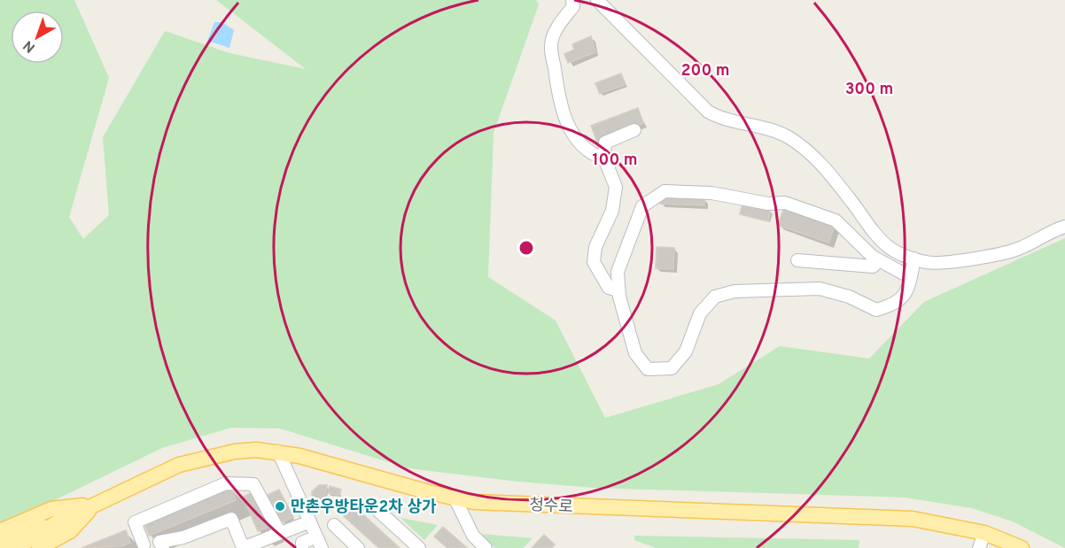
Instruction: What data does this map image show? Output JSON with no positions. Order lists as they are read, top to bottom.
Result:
{
  "streets": {
    "main road": ["청수로"]
  },
  "places": ["만촌우방타운2차 상가"],
  "north": "bottom left",
  "rings": ["200 m", "300 m", "100 m"]
}
